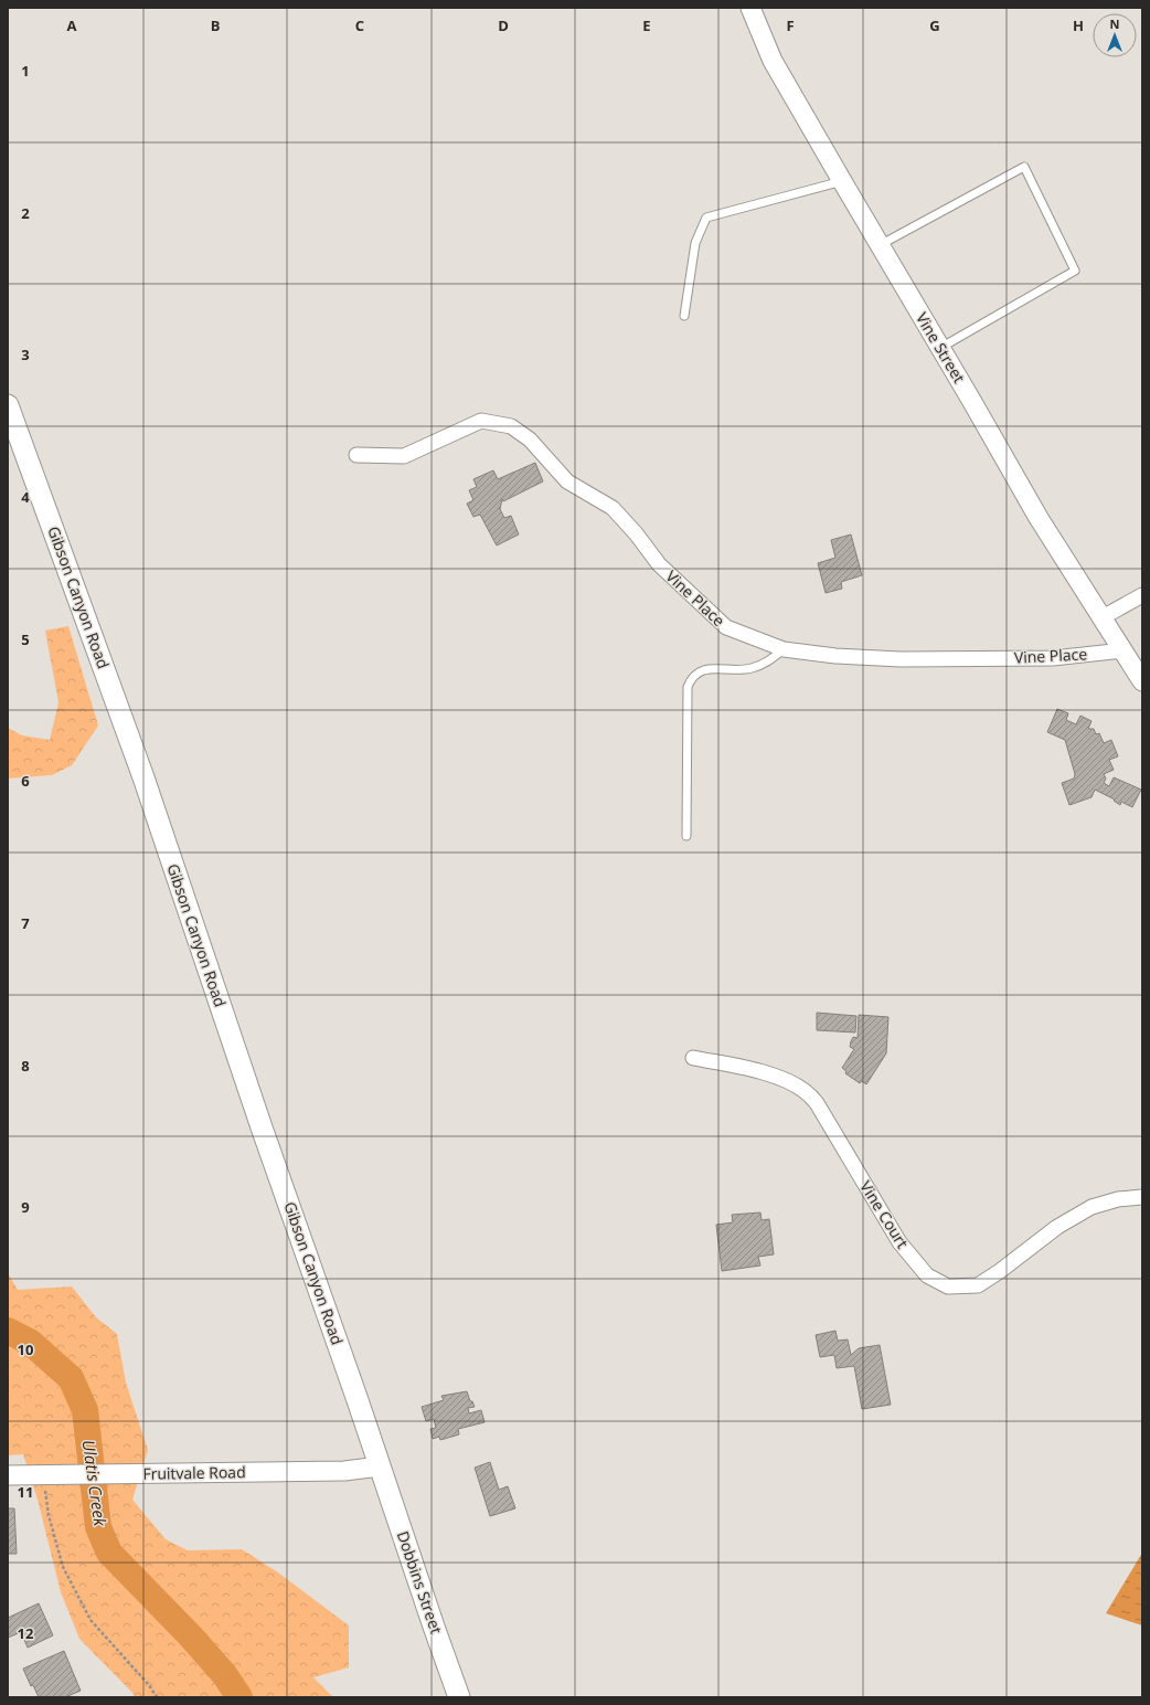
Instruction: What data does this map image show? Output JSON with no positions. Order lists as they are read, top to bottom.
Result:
{
  "streets": {
    "main road": ["Gibson Canyon Road", "Dobbins Street"],
    "street": [
      "Vine Street",
      "Vine Place",
      "Vine Court",
      "Fruitvale Road"
    ]
  },
  "crossings": [
    ["Vine Street", "Vine Place"],
    ["Gibson Canyon Road", "Fruitvale Road"],
    ["Gibson Canyon Road", "Dobbins Street"],
    ["Fruitvale Road", "Dobbins Street"]
  ],
  "water": ["Ulatis Creek"],
  "north": "top",
  "grid": {
    "columns": [
      "A",
      "B",
      "C",
      "D",
      "E",
      "F",
      "G",
      "H"
    ],
    "rows": [
      "1",
      "2",
      "3",
      "4",
      "5",
      "6",
      "7",
      "8",
      "9",
      "10",
      "11",
      "12"
    ]
  }
}
